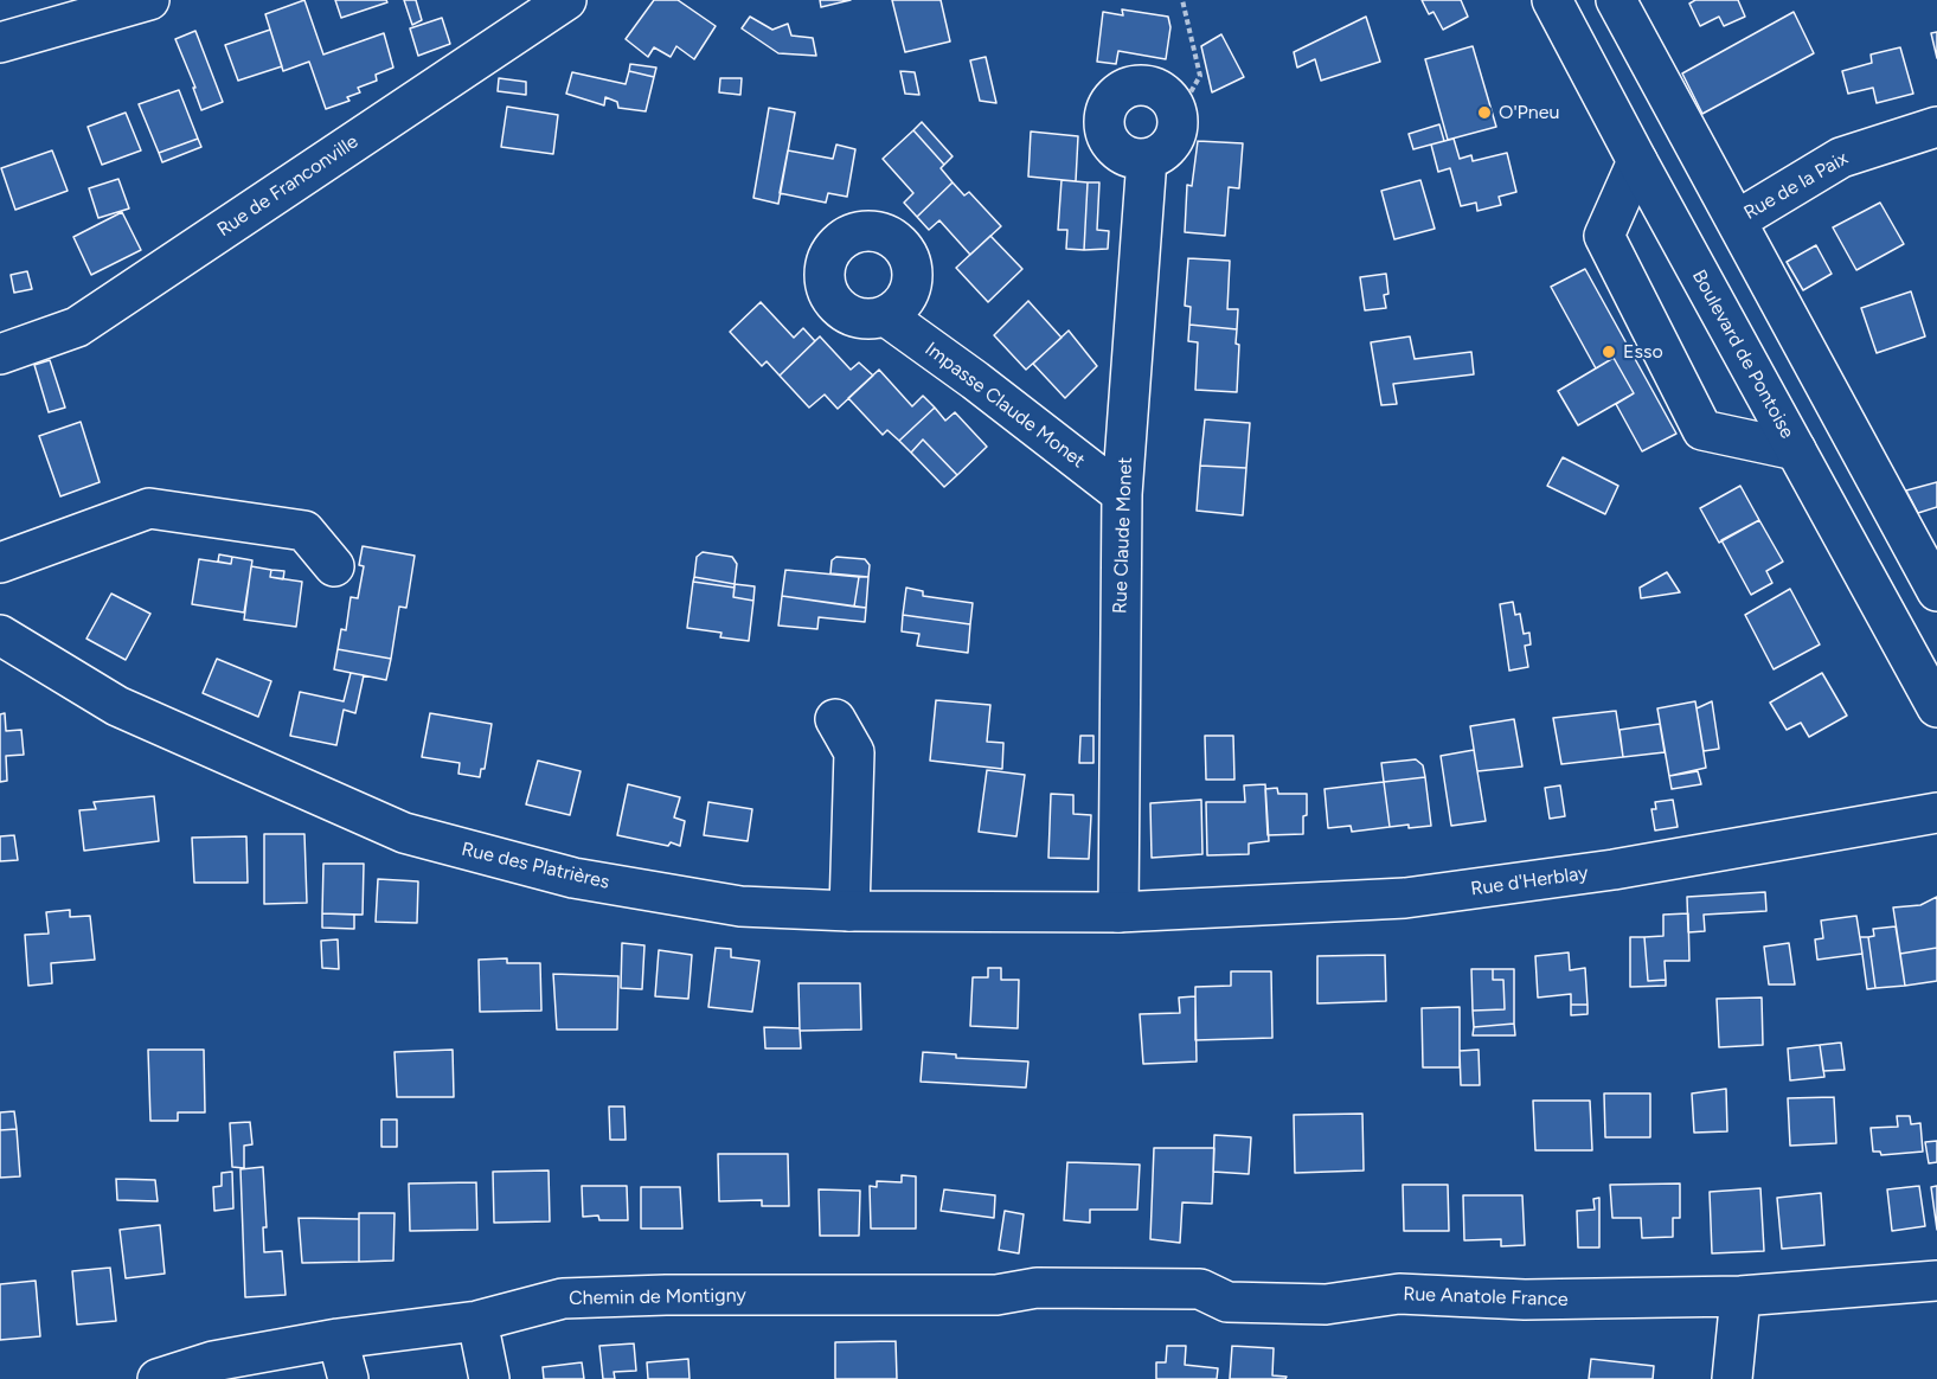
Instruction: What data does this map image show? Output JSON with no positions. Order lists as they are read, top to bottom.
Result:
{
  "streets": {
    "street": [
      "Rue de Franconville",
      "Rue de la Paix",
      "Boulevard de Pontoise",
      "Impasse Claude Monet",
      "Rue Claude Monet",
      "Rue des Platrières",
      "Rue d'Herblay",
      "Chemin de Montigny",
      "Rue Anatole France"
    ]
  },
  "crossings": [
    ["Impasse Claude Monet", "Rue Claude Monet"],
    ["Rue Claude Monet", "Rue des Platrières"],
    ["Rue Claude Monet", "Rue d'Herblay"],
    ["Rue des Platrières", "Rue d'Herblay"],
    ["Chemin de Montigny", "Rue Anatole France"]
  ],
  "places": ["O'Pneu", "Esso"]
}
